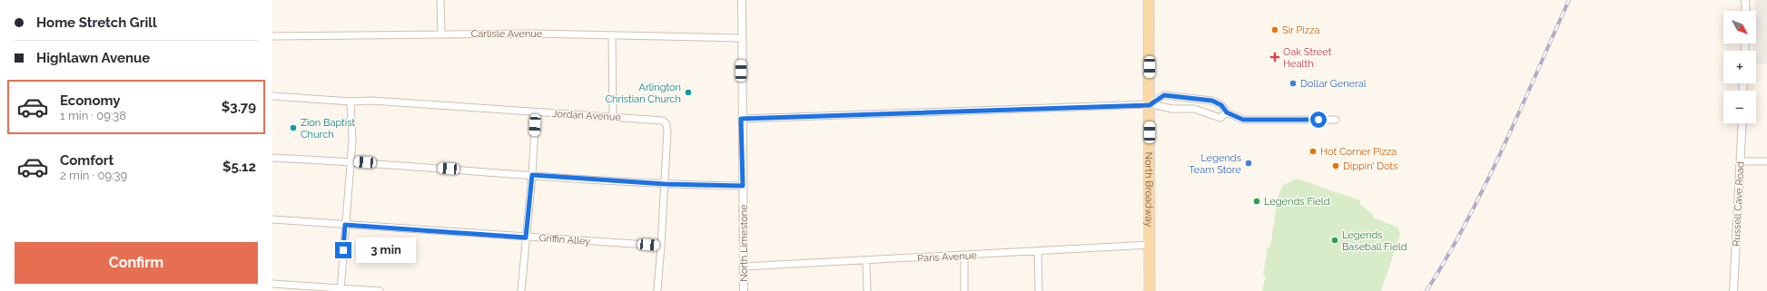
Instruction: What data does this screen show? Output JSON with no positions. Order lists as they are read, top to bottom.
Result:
{
  "streets": {
    "main road": ["North Broadway"],
    "street": [
      "Carlisle Avenue",
      "Jordan Avenue",
      "Russell Cave Road",
      "Griffin Alley",
      "North Limestone",
      "Paris Avenue"
    ]
  },
  "crossings": [
    ["Carlisle Avenue", "North Limestone"],
    ["Jordan Avenue", "Griffin Alley"],
    ["North Broadway", "Paris Avenue"],
    ["North Limestone", "Paris Avenue"]
  ],
  "places": {
    "other": [
      "Sir Pizza",
      "Dollar General",
      "Arlington Christian Church",
      "Zion Baptist Church",
      "Hot Corner Pizza",
      "Legends Team Store",
      "Dippin' Dots",
      "Legends Field",
      "Legends Baseball Field"
    ],
    "health": ["Oak Street Health"]
  },
  "north": "bottom right",
  "page": {
    "banner": ["Home Stretch Grill", "Highlawn Avenue"],
    "map_buttons": ["+", "−"],
    "list": [
      {
        "name": "Economy",
        "note": "1 min · 09:38",
        "value": "$3.79"
      },
      {
        "name": "Comfort",
        "note": "2 min · 09:39",
        "value": "$5.12"
      }
    ],
    "buttons": "Confirm",
    "bubble": "3 min"
  }
}
